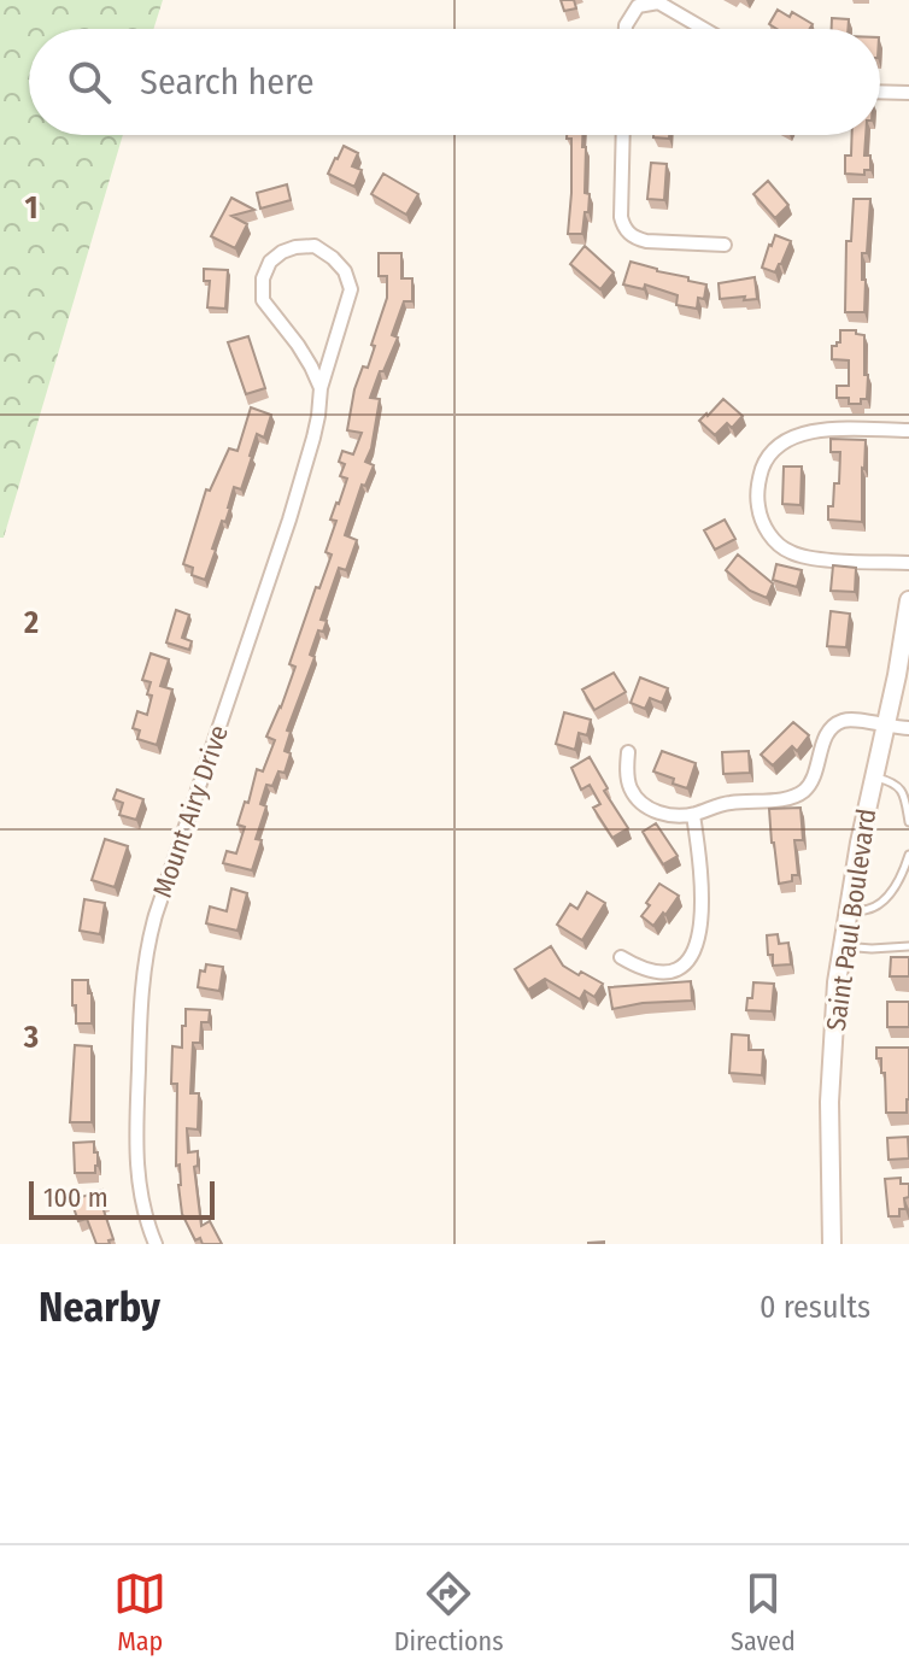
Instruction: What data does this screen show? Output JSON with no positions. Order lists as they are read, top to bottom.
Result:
{
  "streets": {
    "street": ["Mount Airy Drive", "Saint Paul Boulevard"]
  },
  "scale_bar": "100 m",
  "page": {
    "search": "Search here",
    "scale": "100 m",
    "heading": ["Nearby", "0 results"],
    "nav": ["Map", "Directions", "Saved"]
  },
  "grid": {
    "rows": ["1", "2", "3"]
  }
}
